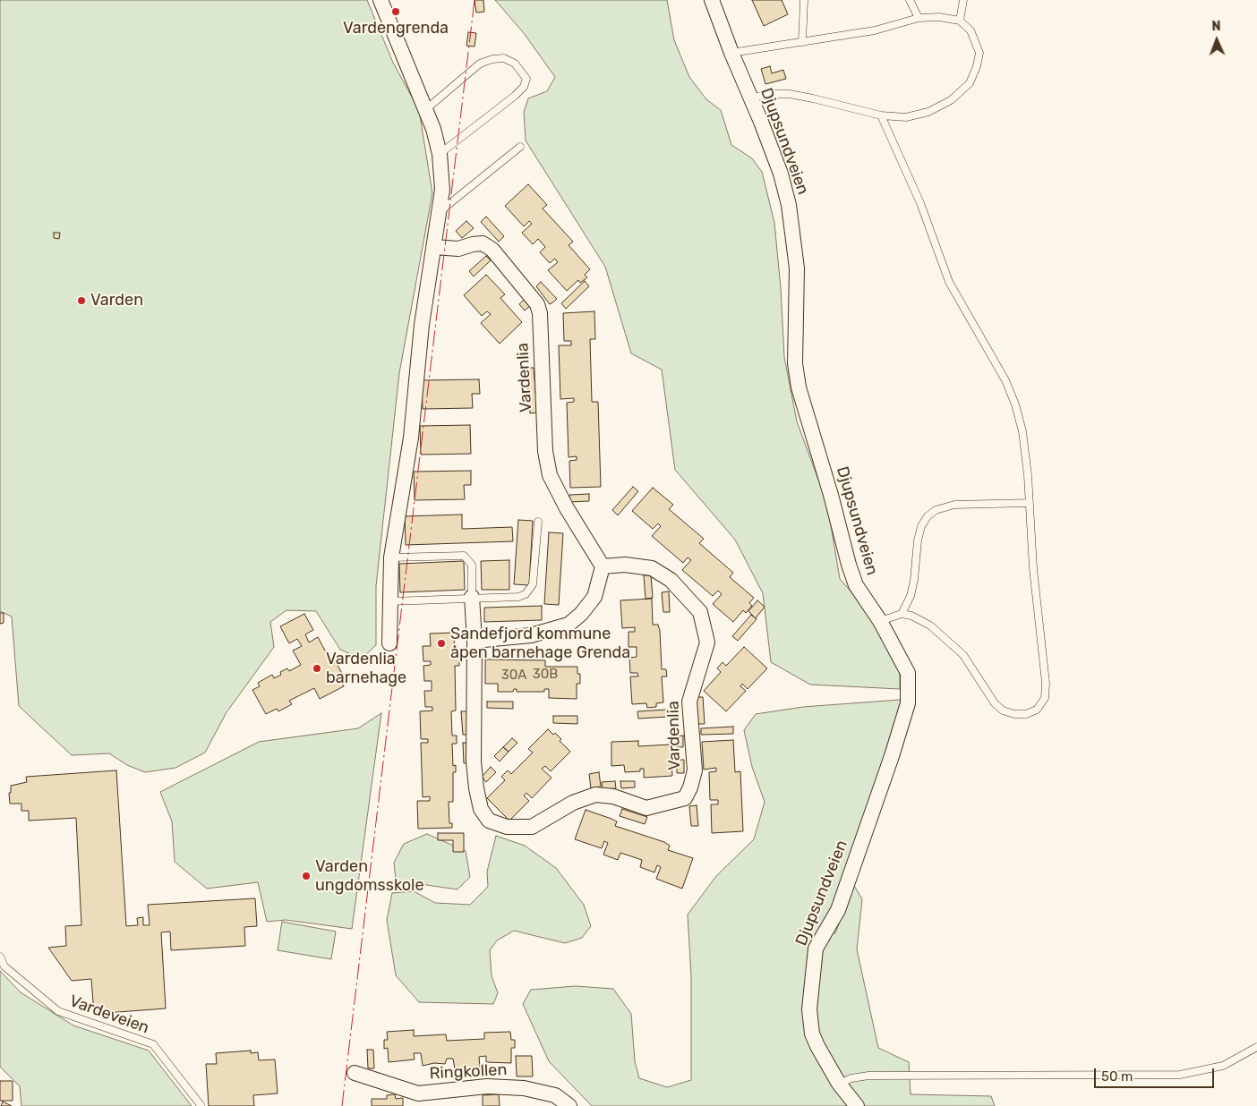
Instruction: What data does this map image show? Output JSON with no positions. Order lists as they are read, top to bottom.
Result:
{
  "streets": {
    "street": ["Djupsundveien", "Vardenlia", "Ringkollen"],
    "lane": ["Vardeveien"]
  },
  "places": [
    "Vardengrenda",
    "Varden",
    "Sandefjord kommune åpen barnehage Grenda",
    "Vardenlia barnehage",
    "Varden ungdomsskole"
  ],
  "house_numbers": ["30B", "30A"],
  "scale_bar": "50 m",
  "north": "top"
}
